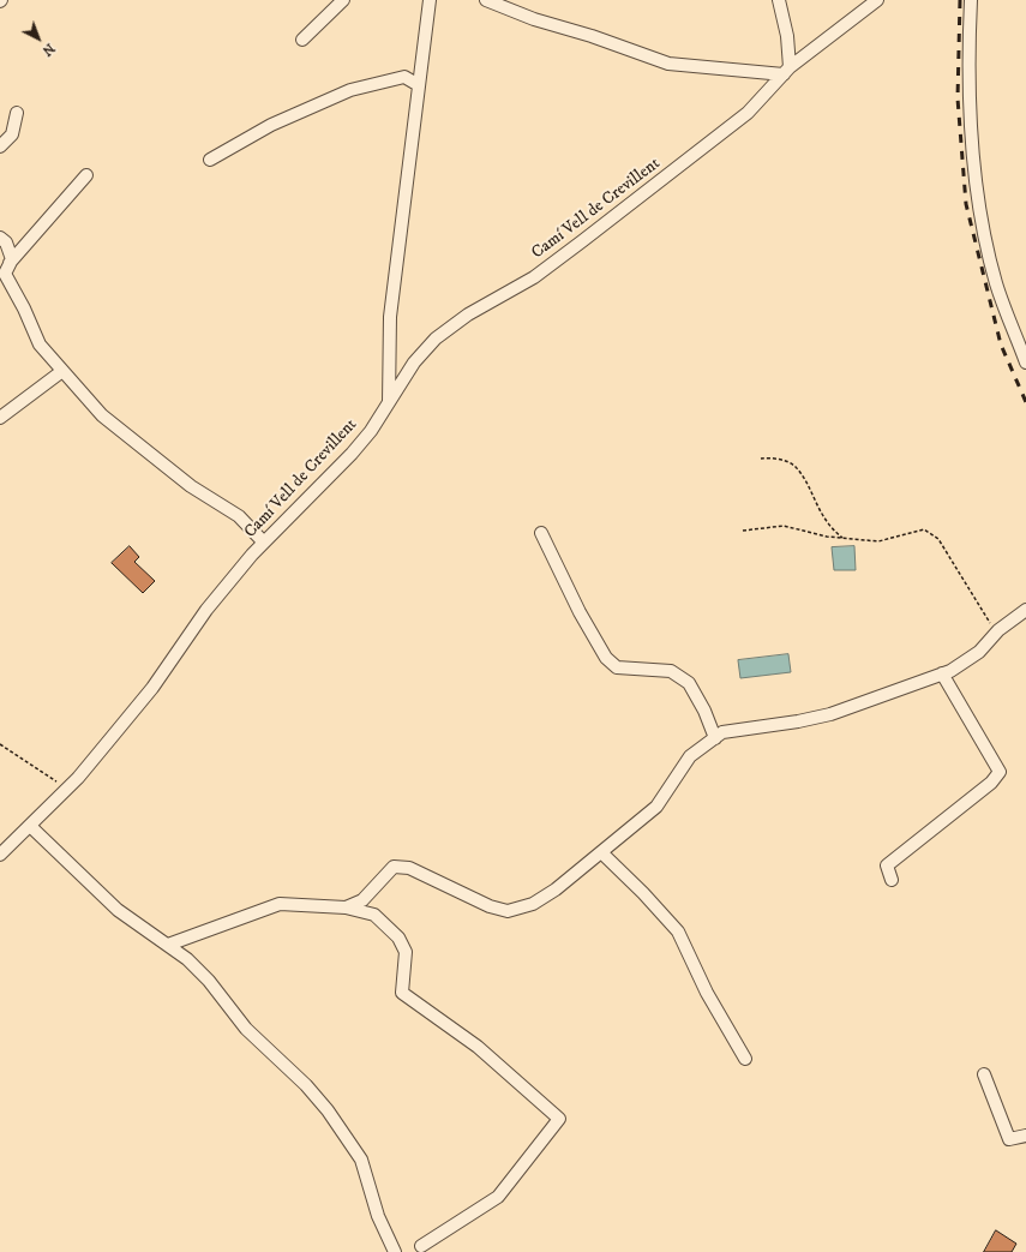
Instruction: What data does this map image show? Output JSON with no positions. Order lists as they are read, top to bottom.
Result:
{
  "streets": {
    "street": ["Camí Vell de Crevillent"]
  },
  "north": "bottom right"
}
